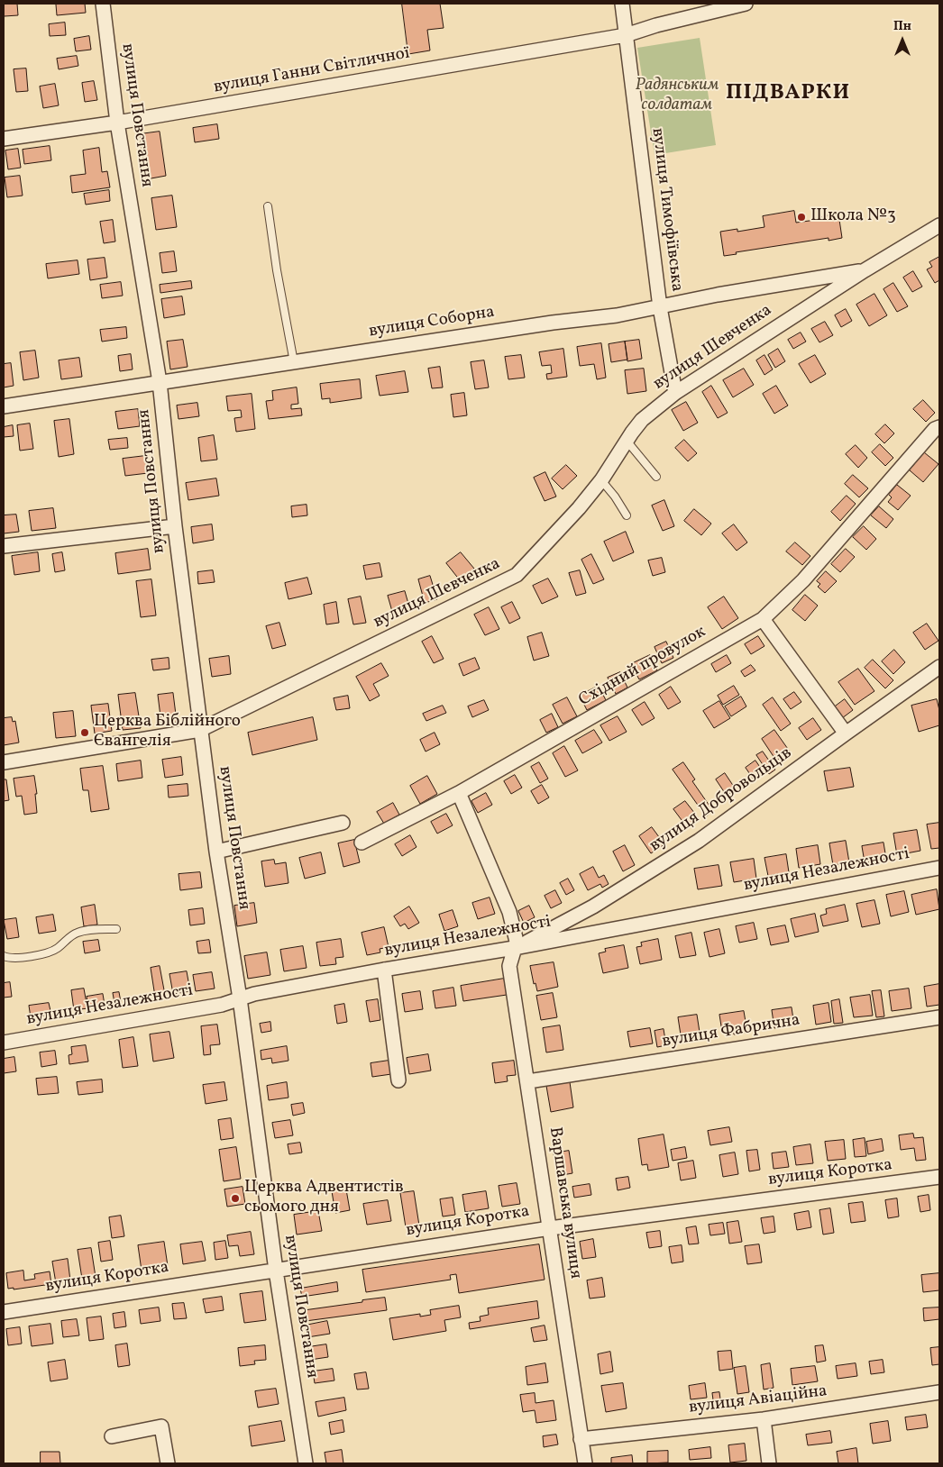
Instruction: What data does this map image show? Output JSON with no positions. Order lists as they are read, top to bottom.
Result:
{
  "streets": {
    "street": [
      "вулиця Ганни Світличної",
      "вулиця Повстання",
      "вулиця Тимофіївська",
      "вулиця Соборна",
      "вулиця Шевченка",
      "Східний провулок",
      "вулиця Добровольців",
      "вулиця Незалежності",
      "вулиця Фабрична",
      "вулиця Коротка",
      "Варшавська вулиця",
      "вулиця Авіаційна"
    ]
  },
  "crossings": [
    ["вулиця Ганни Світличної", "вулиця Повстання"],
    ["вулиця Ганни Світличної", "вулиця Тимофіївська"],
    ["вулиця Повстання", "вулиця Соборна"],
    ["вулиця Повстання", "вулиця Шевченка"],
    ["вулиця Повстання", "вулиця Незалежності"],
    ["вулиця Повстання", "вулиця Коротка"],
    ["вулиця Тимофіївська", "вулиця Соборна"],
    ["вулиця Тимофіївська", "вулиця Шевченка"],
    ["вулиця Соборна", "вулиця Шевченка"],
    ["вулиця Добровольців", "вулиця Незалежності"],
    ["вулиця Добровольців", "Варшавська вулиця"],
    ["вулиця Незалежності", "Варшавська вулиця"],
    ["вулиця Фабрична", "Варшавська вулиця"],
    ["вулиця Коротка", "Варшавська вулиця"],
    ["Варшавська вулиця", "вулиця Авіаційна"]
  ],
  "districts": ["ПІДВАРКИ"],
  "parks": ["Радянським солдатам"],
  "places": ["Школа №3", "Церква Біблійного Євангелія", "Церква Адвентистів сьомого дня"],
  "north": "top"
}
